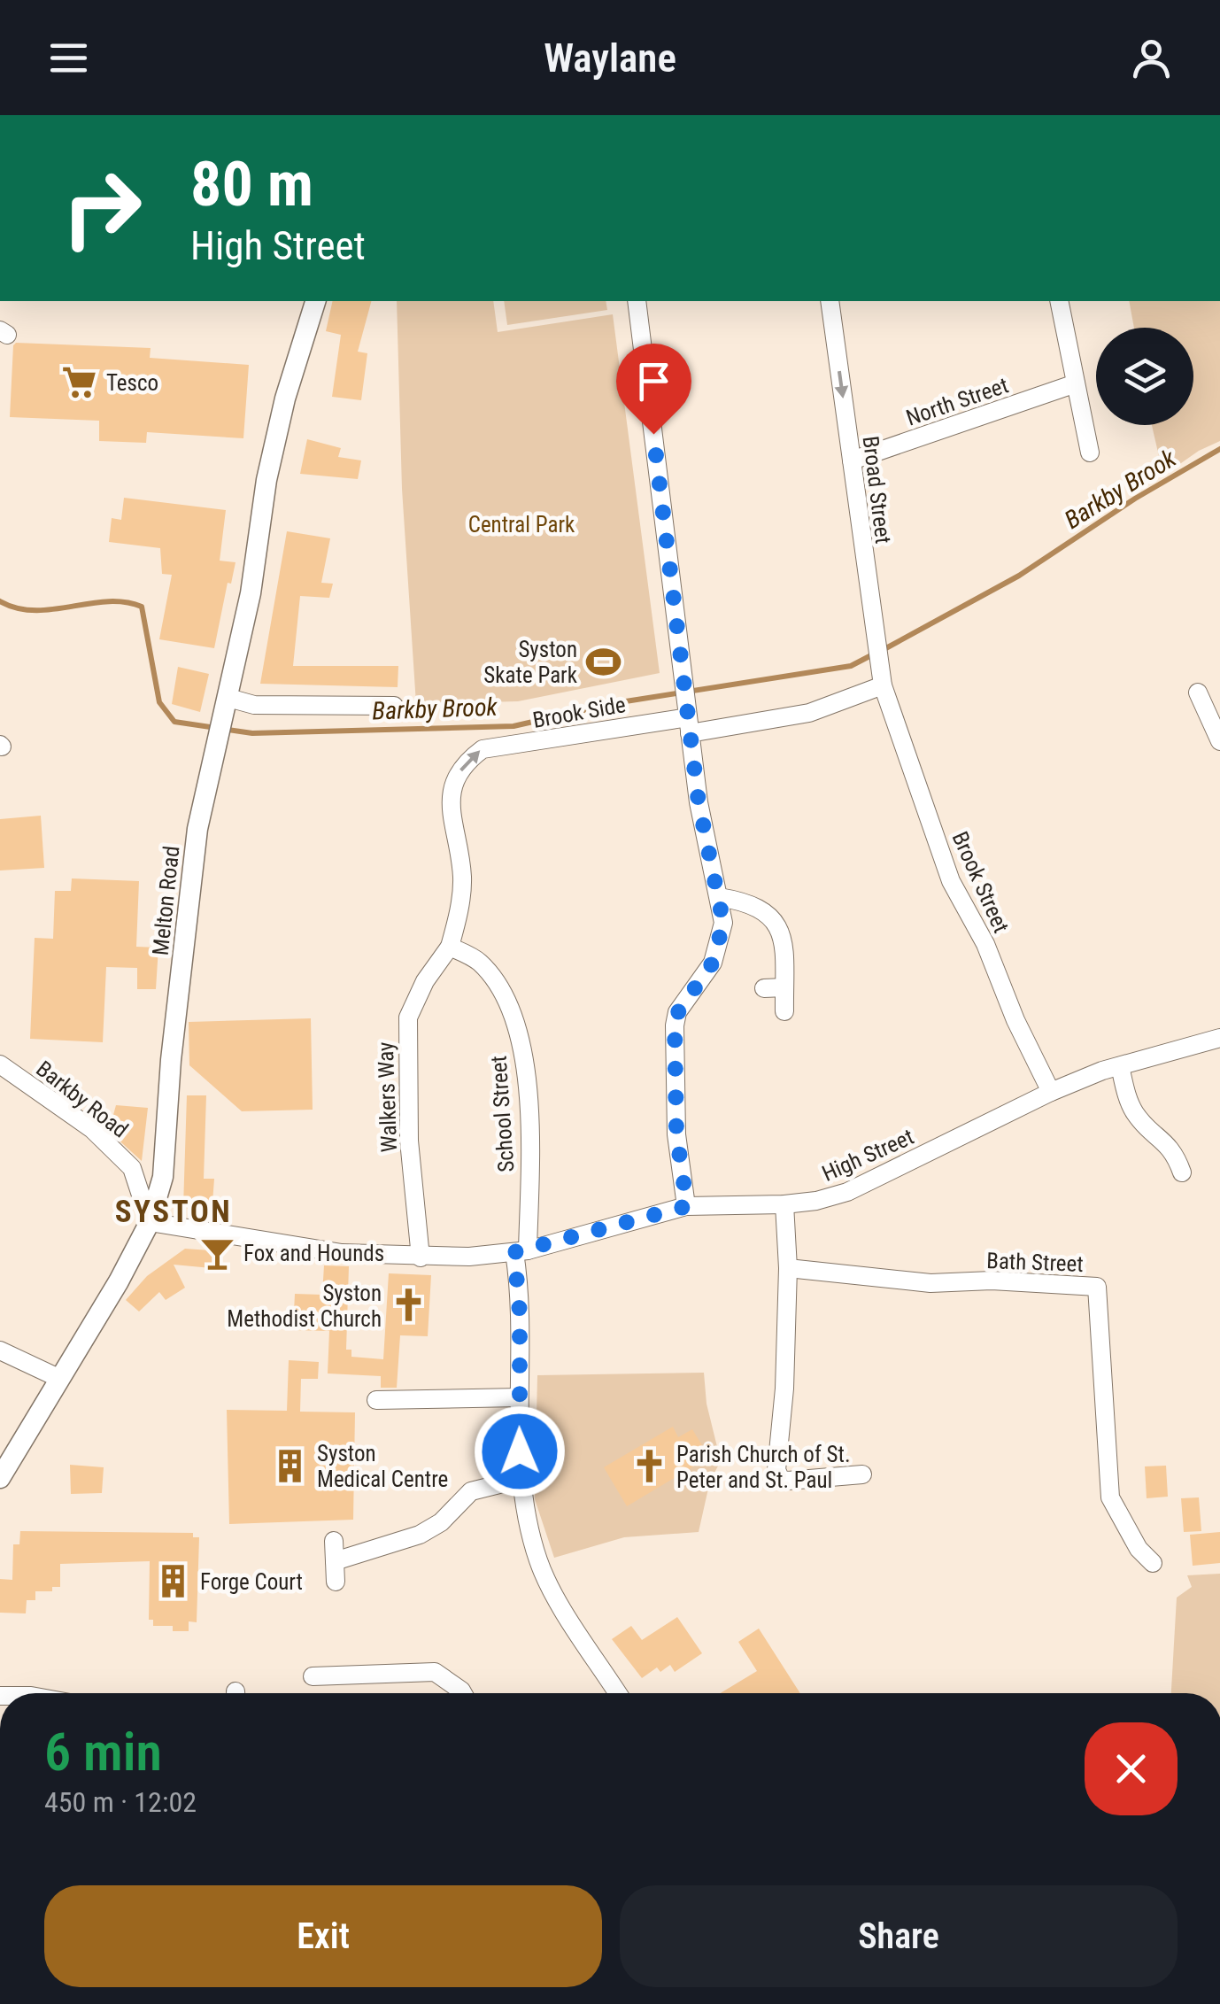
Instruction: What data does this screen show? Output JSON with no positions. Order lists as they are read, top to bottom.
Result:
{
  "streets": {
    "street": [
      "North Street",
      "Broad Street",
      "Brook Side",
      "Brook Street",
      "Melton Road",
      "Walkers Way",
      "Barkby Road",
      "School Street",
      "High Street",
      "Bath Street"
    ]
  },
  "crossings": [
    ["North Street", "Broad Street"],
    ["Broad Street", "Brook Side"],
    ["Broad Street", "Brook Street"],
    ["Brook Side", "Brook Street"],
    ["Brook Side", "Walkers Way"],
    ["Brook Side", "School Street"],
    ["Brook Street", "High Street"],
    ["Melton Road", "Barkby Road"],
    ["Melton Road", "High Street"],
    ["Walkers Way", "School Street"],
    ["Walkers Way", "High Street"],
    ["Barkby Road", "High Street"],
    ["School Street", "High Street"]
  ],
  "one_way": ["Broad Street"],
  "districts": ["SYSTON"],
  "water": ["Barkby Brook"],
  "parks": ["Central Park"],
  "places": {
    "supermarket": ["Tesco"],
    "sports": ["Syston Skate Park"],
    "bar": ["Fox and Hounds"],
    "church": ["Syston Methodist Church", "Parish Church of St. Peter and St. Paul"],
    "building": ["Syston Medical Centre", "Forge Court"]
  },
  "page": {
    "header": "Waylane",
    "turn": ["80 m", "High Street"],
    "heading": ["6 min", "450 m · 12:02"],
    "buttons": ["Exit", "Share"]
  }
}
